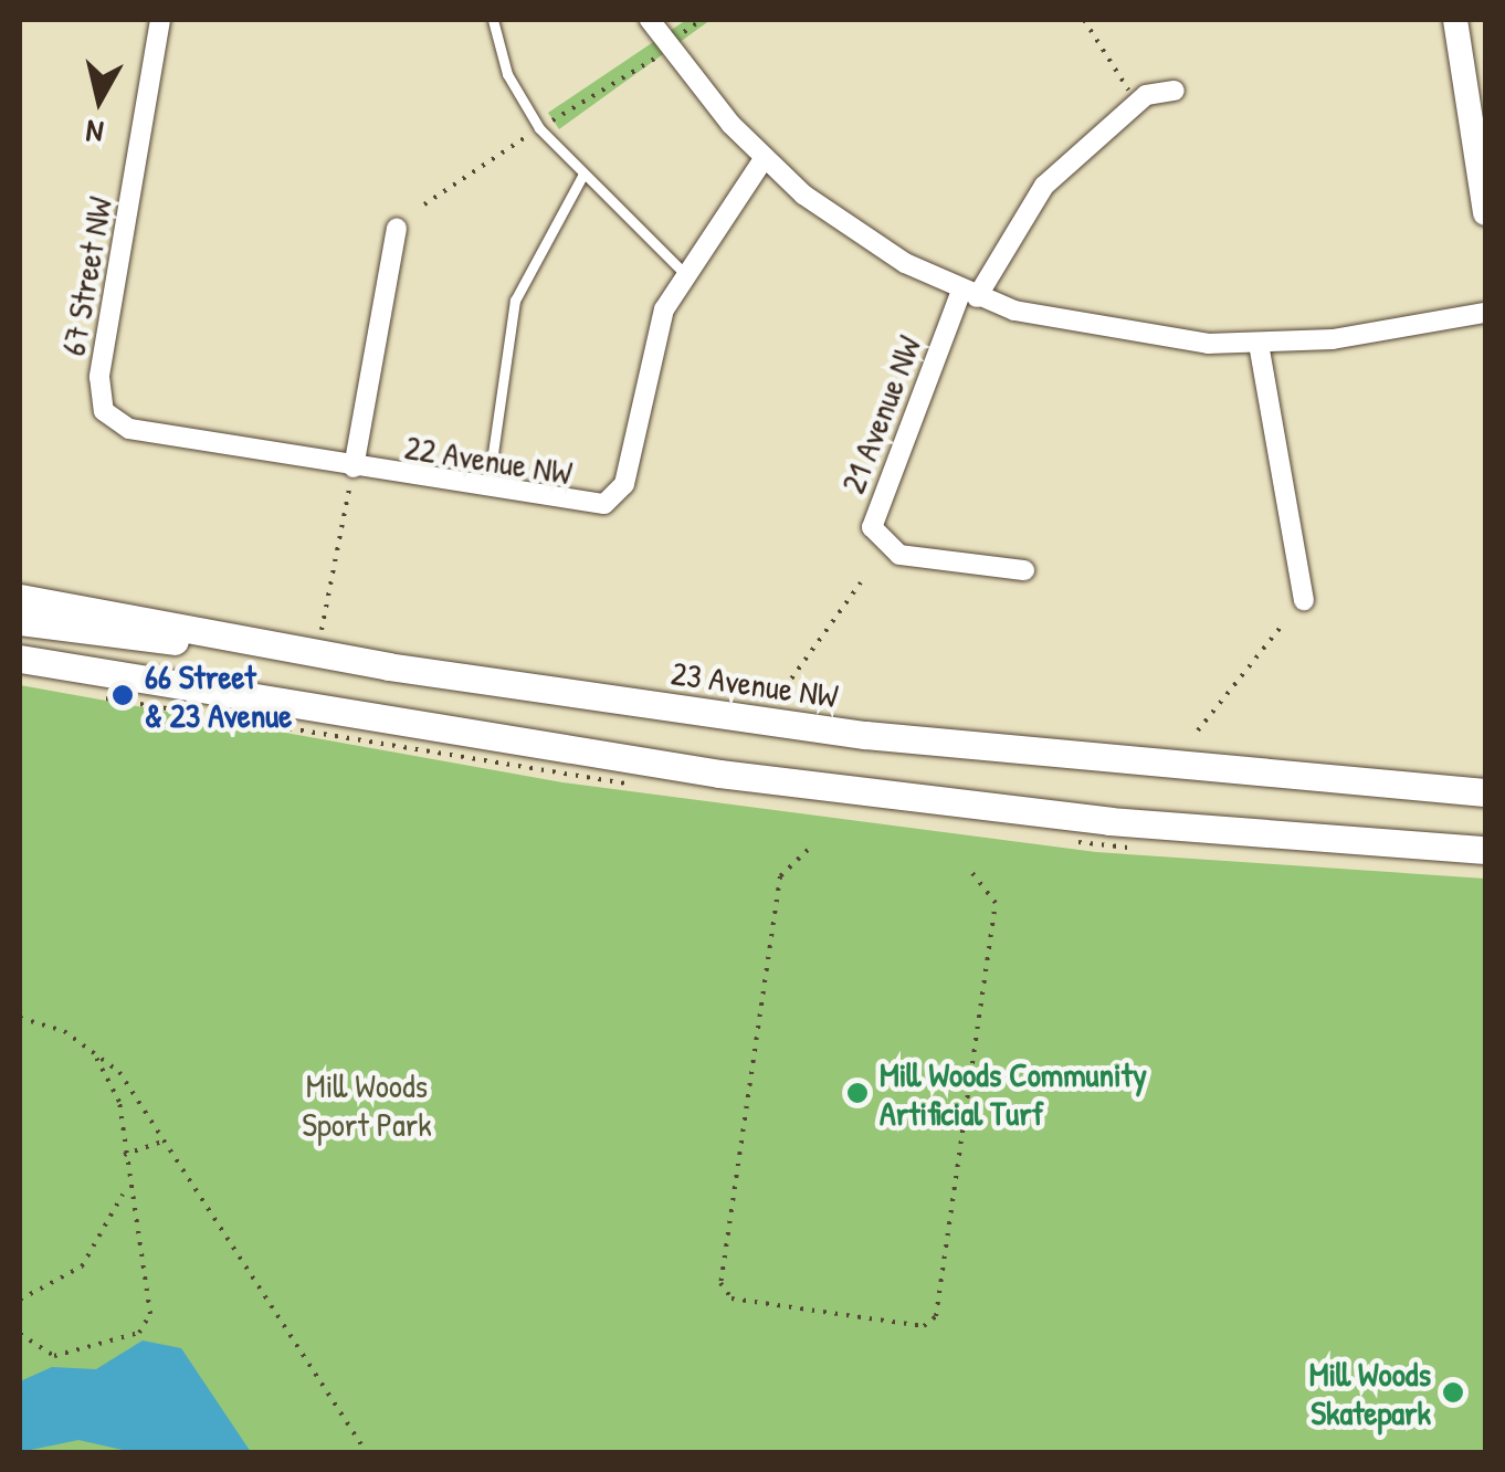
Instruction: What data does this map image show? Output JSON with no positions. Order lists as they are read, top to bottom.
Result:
{
  "streets": {
    "main road": ["23 Avenue NW"],
    "street": ["67 Street NW", "21 Avenue NW", "22 Avenue NW"]
  },
  "crossings": [
    ["67 Street NW", "22 Avenue NW"]
  ],
  "parks": ["Mill Woods Sport Park"],
  "places": ["66 Street & 23 Avenue", "Mill Woods Community Artificial Turf", "Mill Woods Skatepark"],
  "north": "bottom"
}
